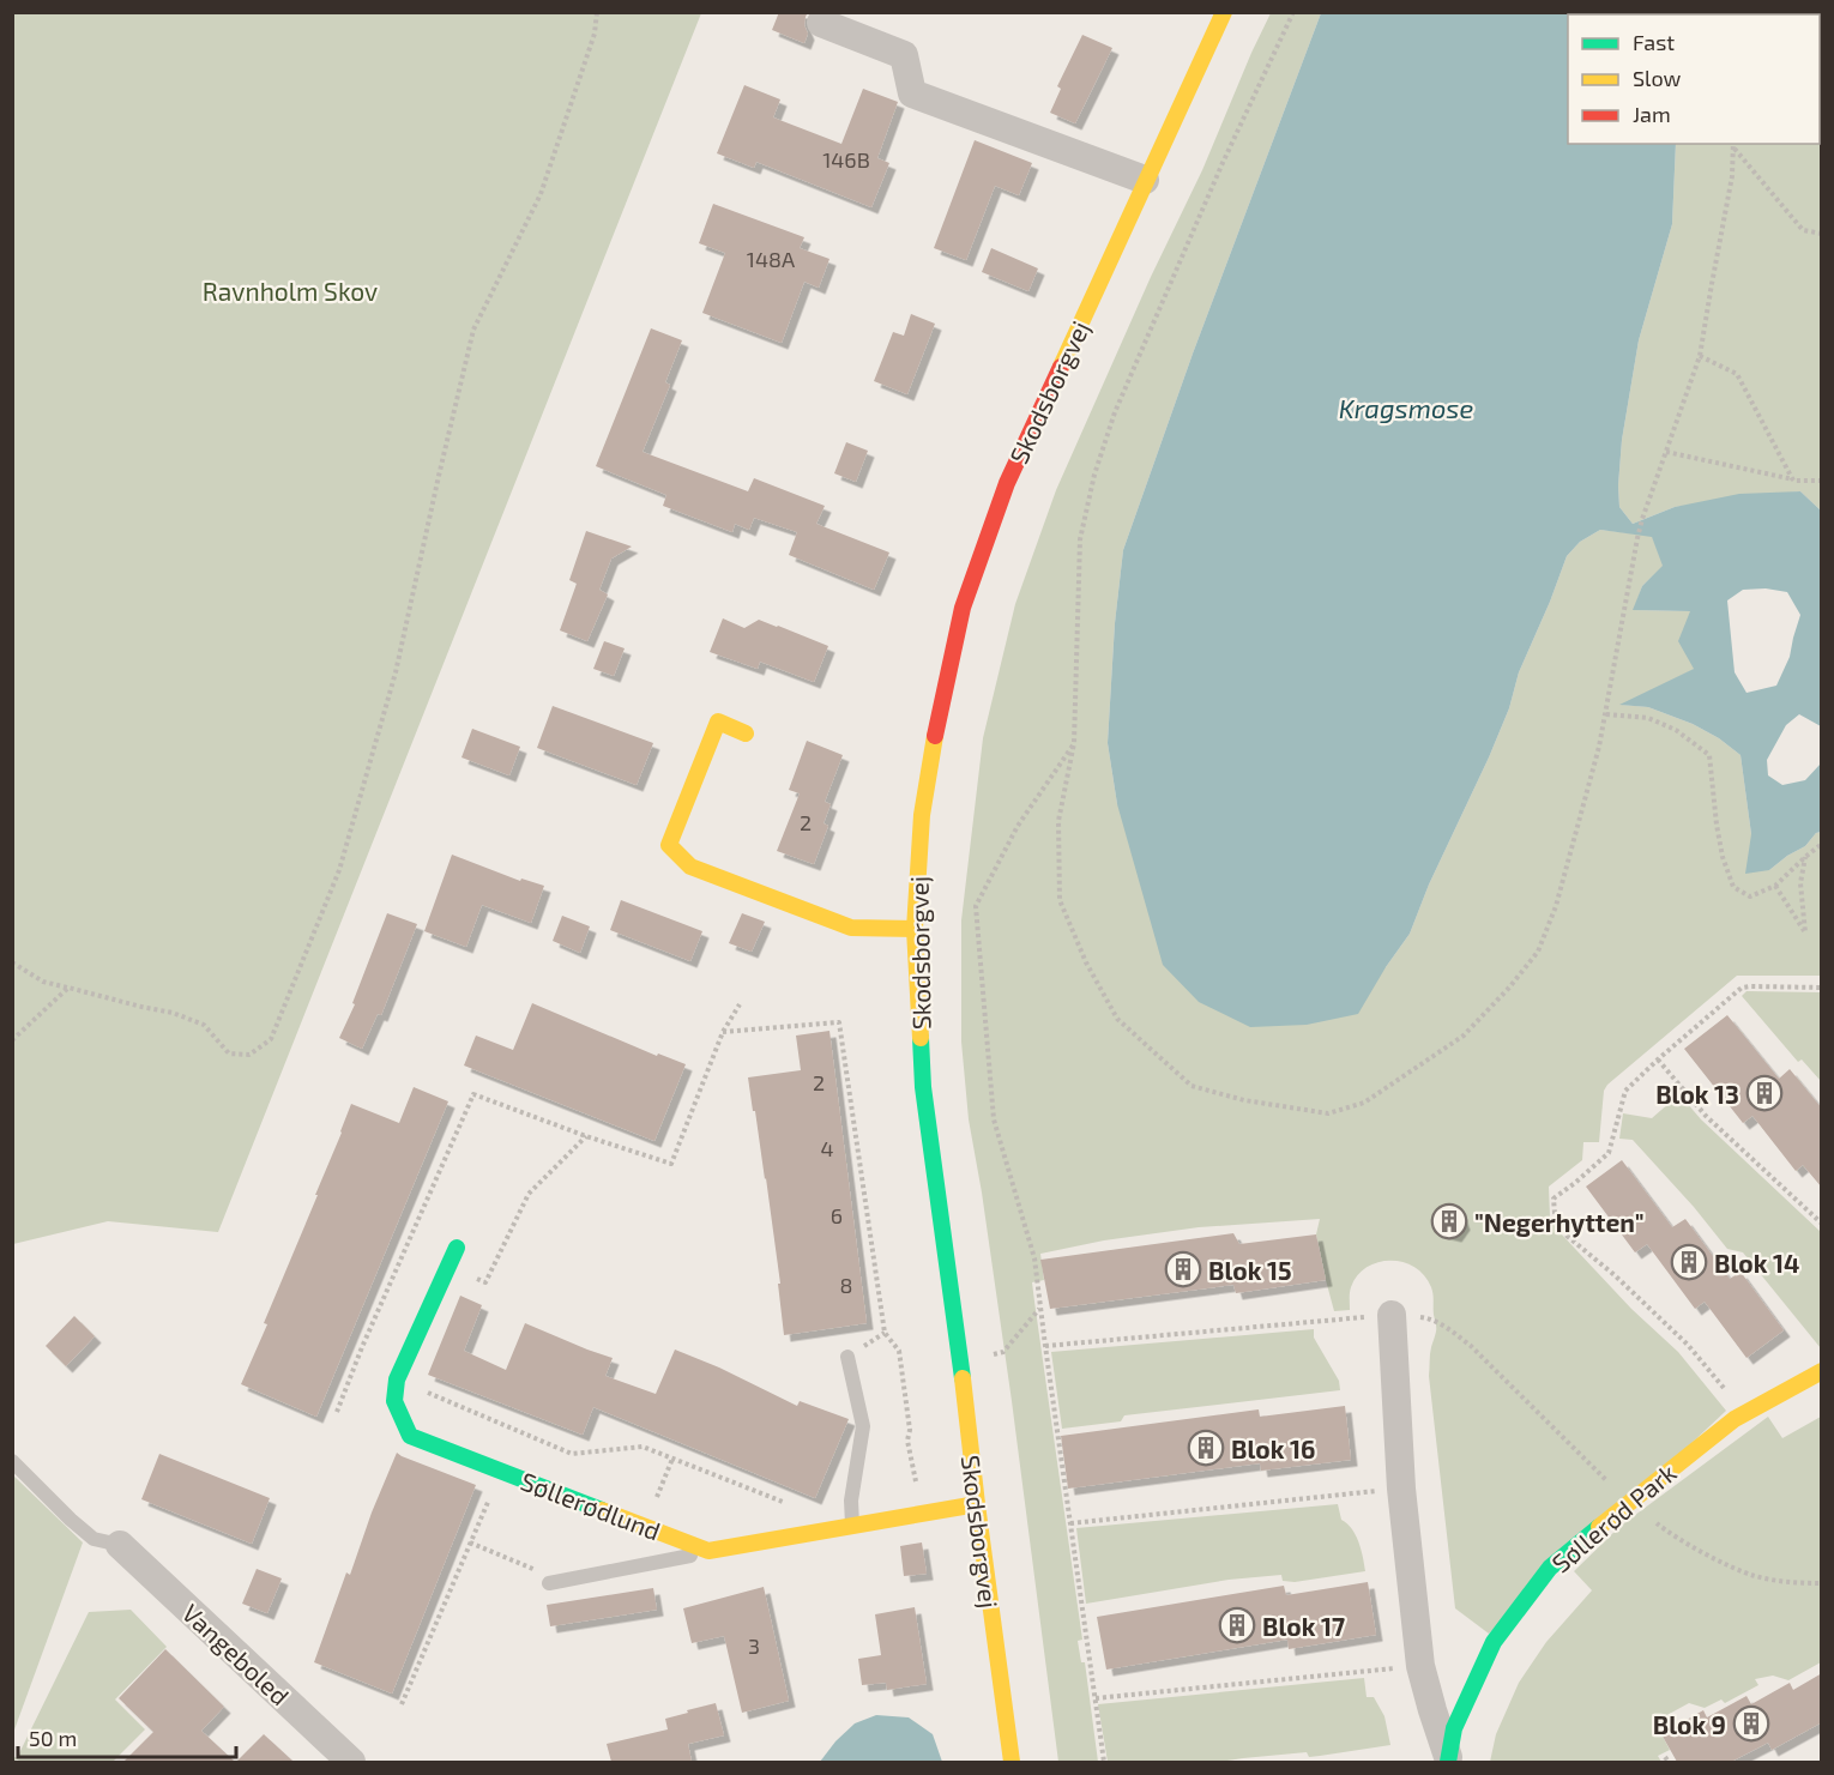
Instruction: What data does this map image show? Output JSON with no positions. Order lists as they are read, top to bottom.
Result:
{
  "streets": {
    "street": [
      "Skodsborgvej",
      "Søllerødlund",
      "Søllerød Park",
      "Vangeboled"
    ]
  },
  "water": ["Kragsmose"],
  "parks": ["Ravnholm Skov"],
  "places": {
    "building": [
      "Blok 13",
      "\"Negerhytten\"",
      "Blok 14",
      "Blok 15",
      "Blok 16",
      "Blok 17",
      "Blok 9"
    ]
  },
  "house_numbers": [
    "146B",
    "148A",
    "2",
    "2",
    "4",
    "6",
    "8",
    "3"
  ],
  "legend": ["Fast", "Slow", "Jam"],
  "scale_bar": "50 m"
}
